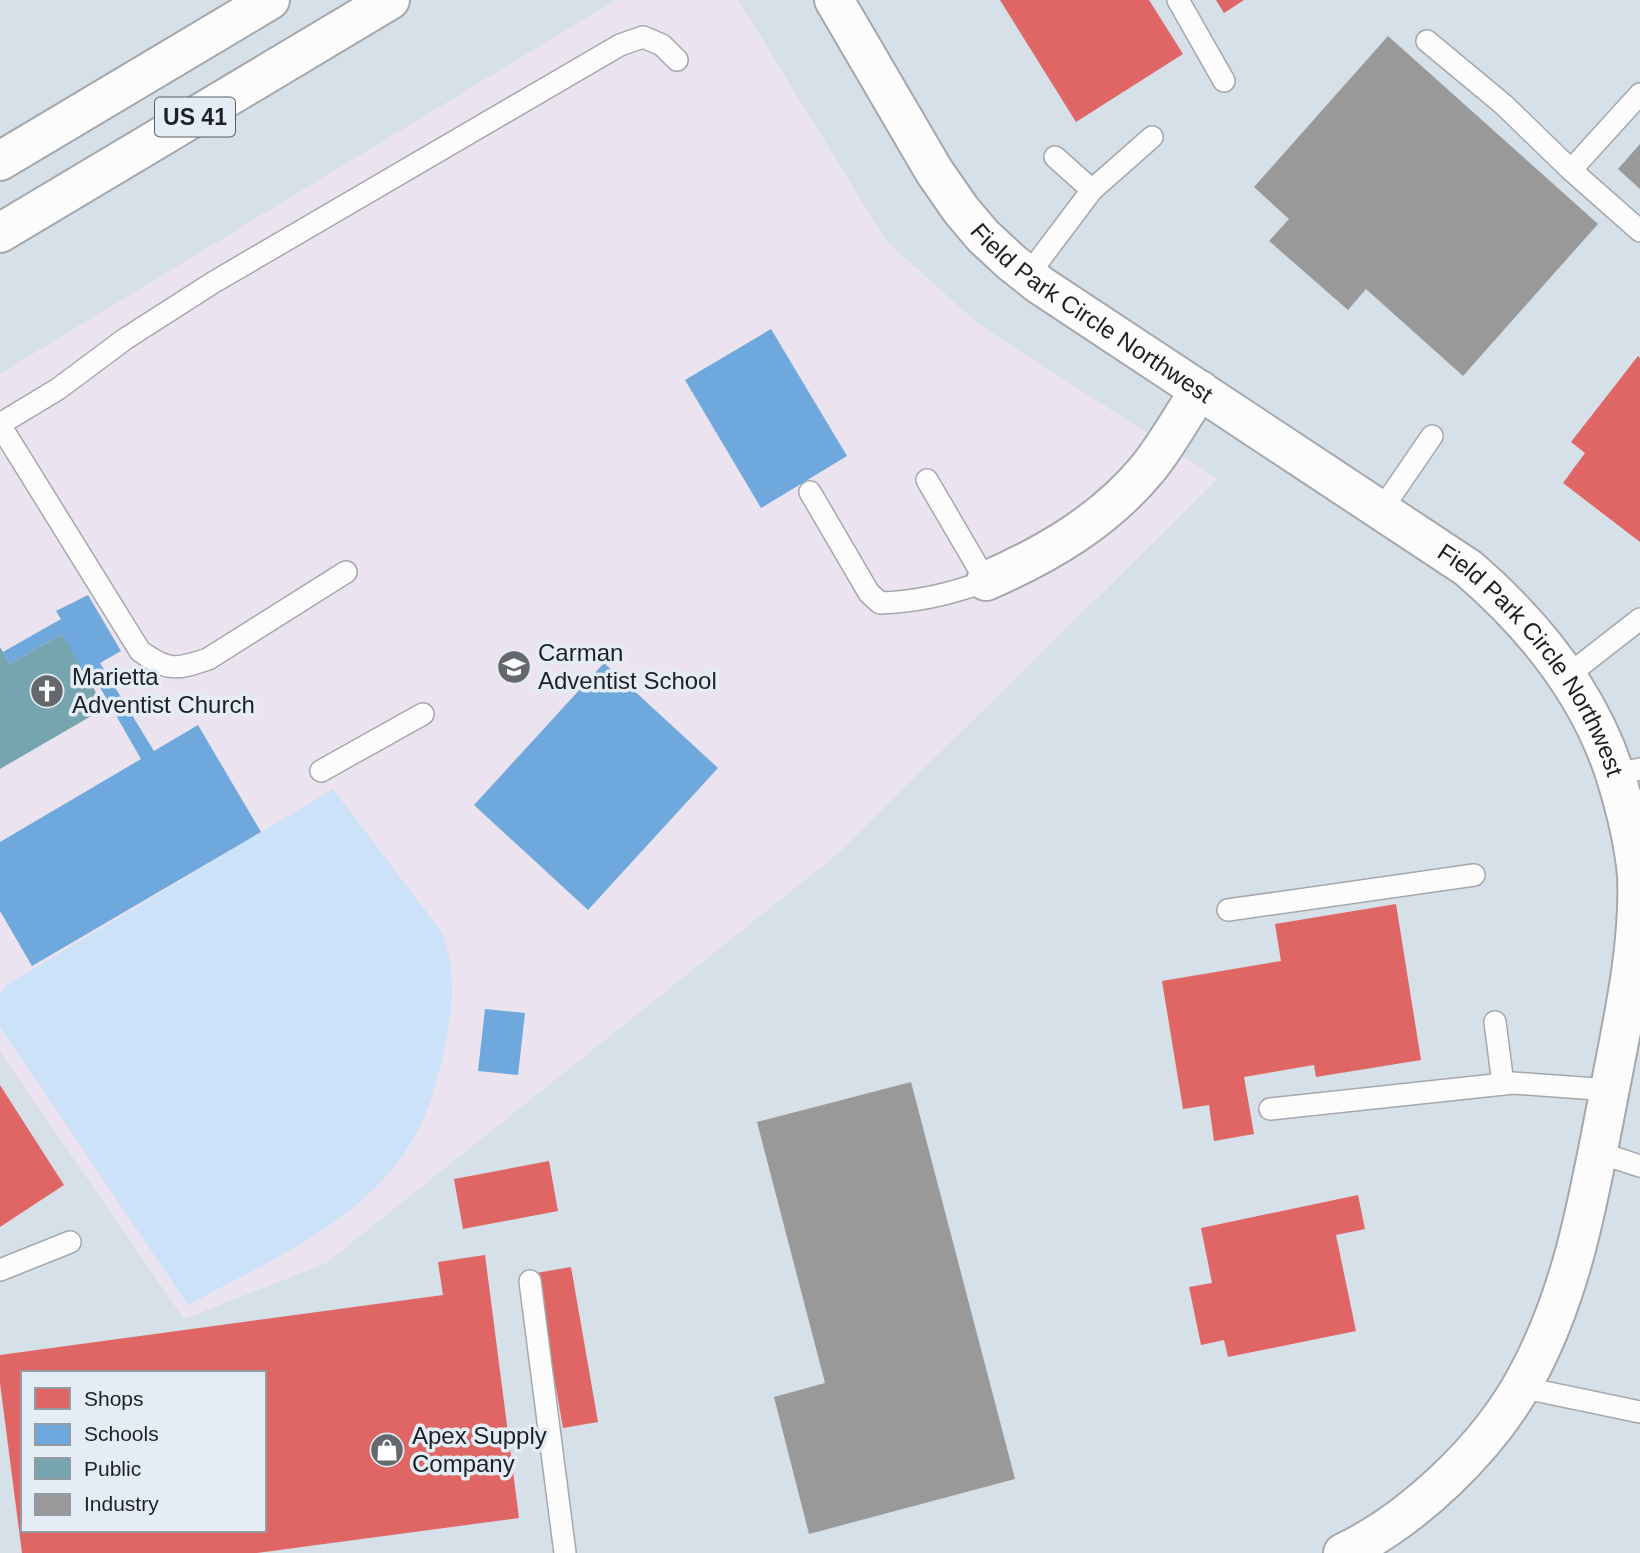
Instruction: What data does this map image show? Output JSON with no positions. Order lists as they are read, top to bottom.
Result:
{
  "streets": {
    "street": ["US 41", "Field Park Circle Northwest"]
  },
  "places": {
    "school or university": ["Carman Adventist School"],
    "church": ["Marietta Adventist Church"],
    "shop": ["Apex Supply Company"]
  },
  "legend": [
    "Shops",
    "Schools",
    "Public",
    "Industry"
  ]
}
